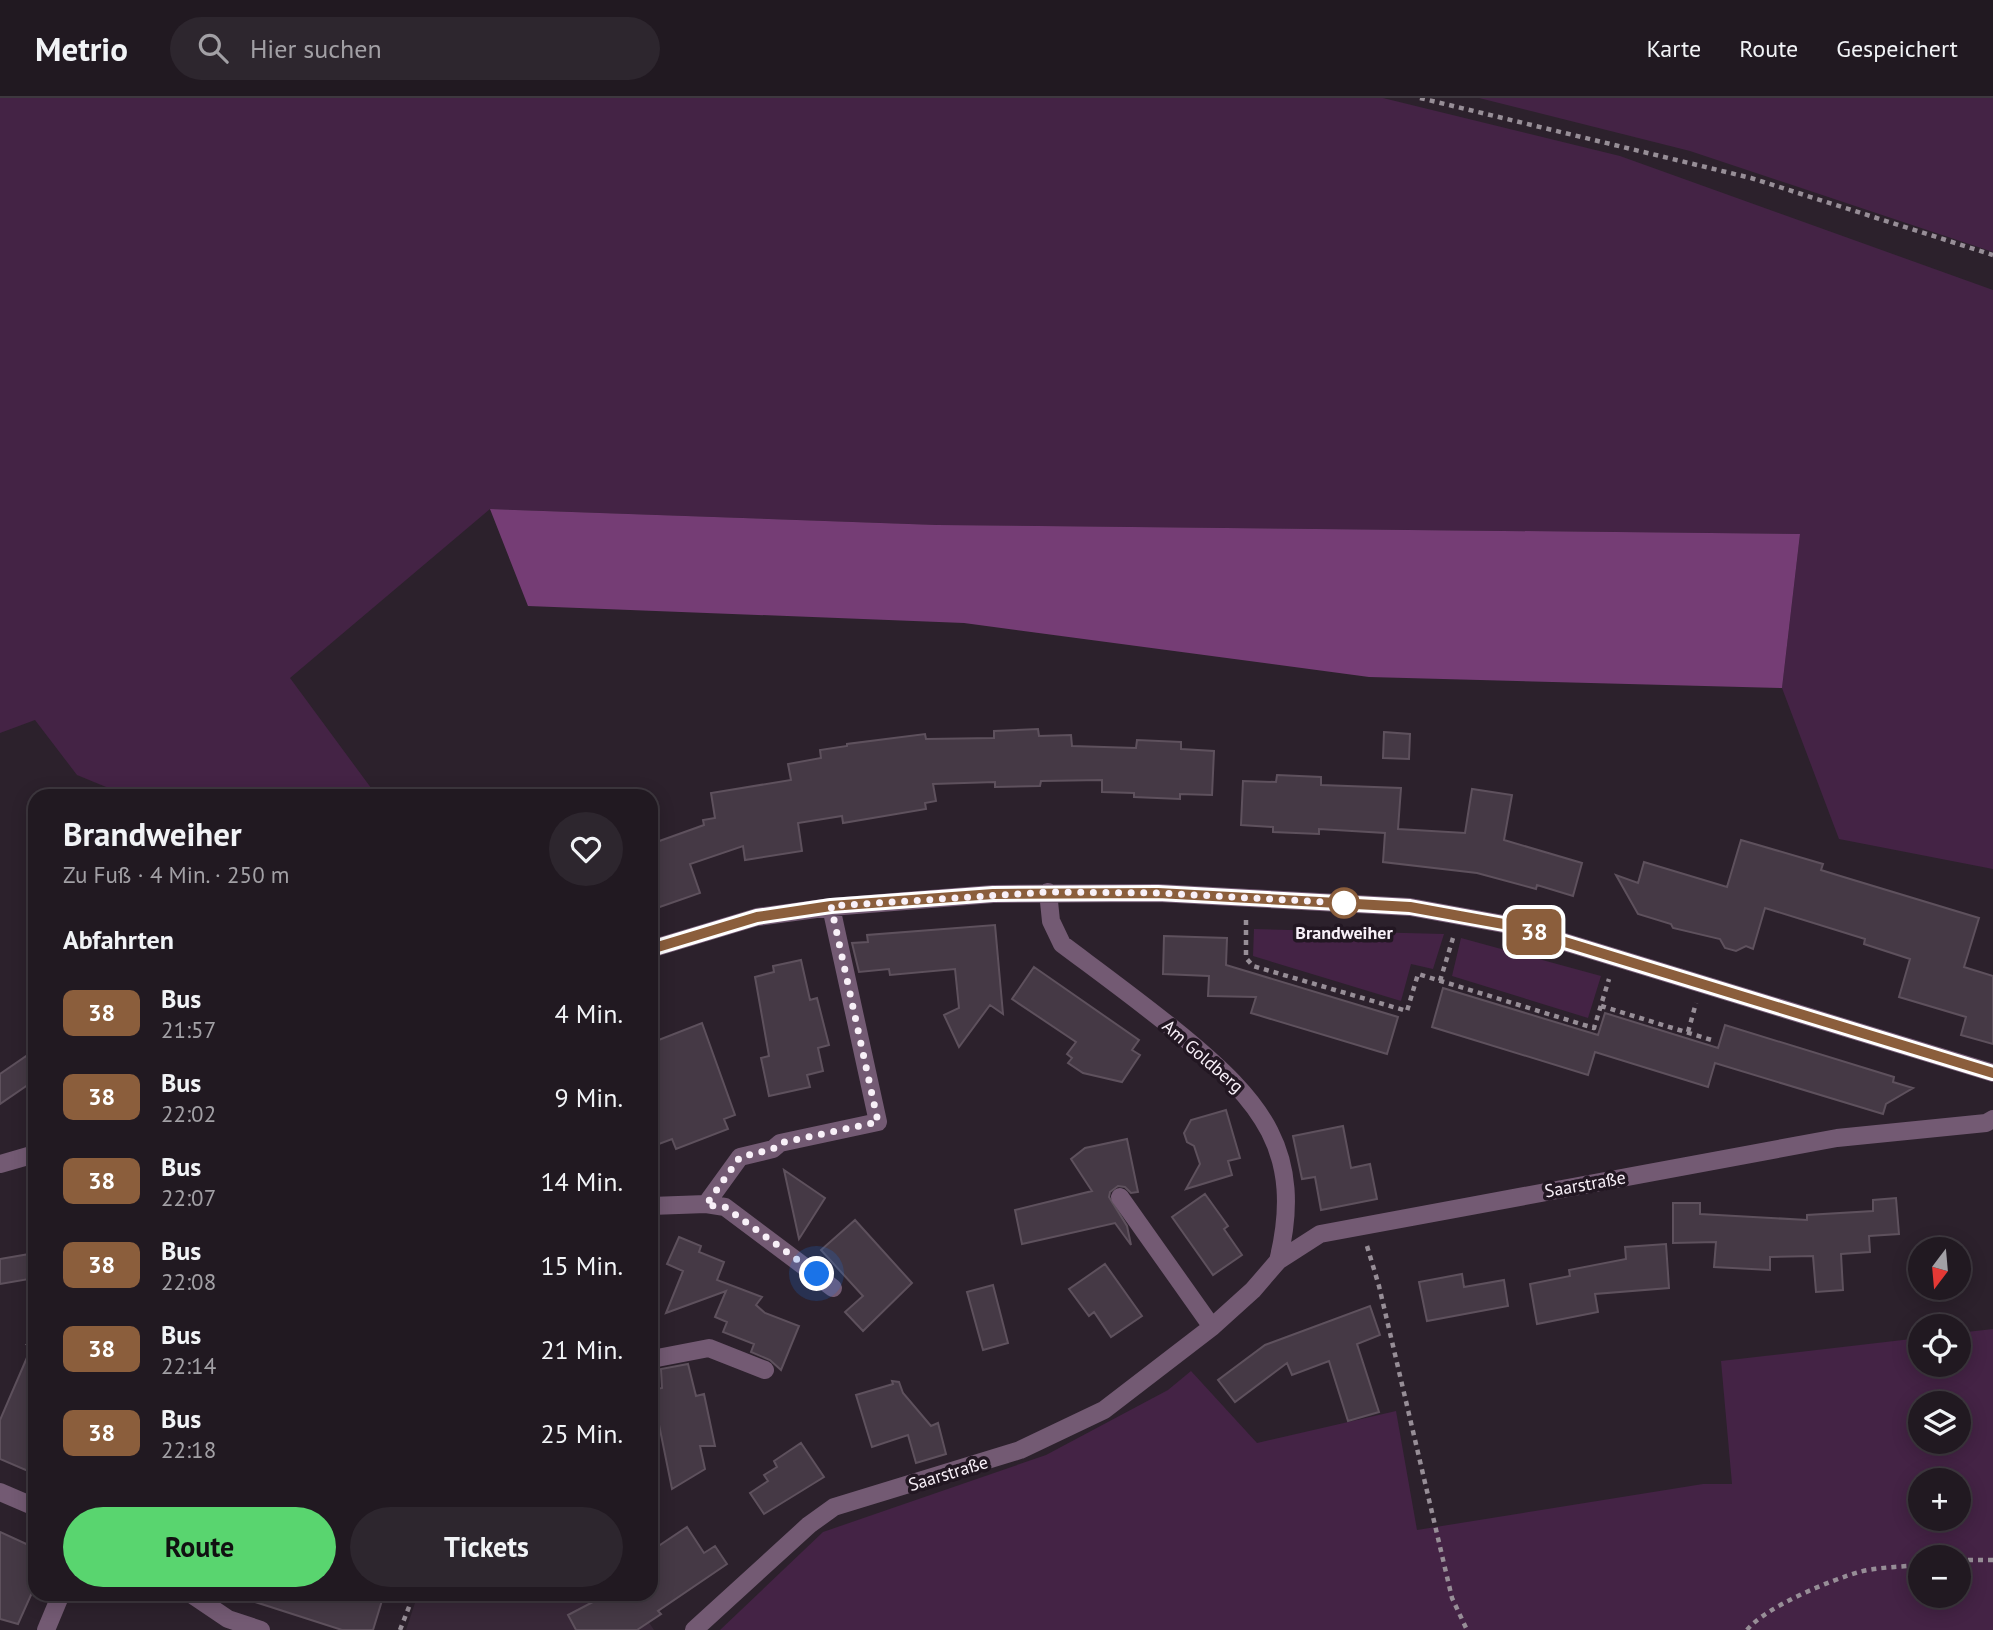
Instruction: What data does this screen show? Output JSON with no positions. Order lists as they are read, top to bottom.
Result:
{
  "streets": {
    "street": ["Am Goldberg", "Saarstraße"]
  },
  "crossings": [
    ["Am Goldberg", "Saarstraße"]
  ],
  "places": ["Brandweiher"],
  "lines": ["bus line 38"],
  "north": "bottom",
  "page": {
    "header": "Metrio",
    "search": "Hier suchen",
    "nav": ["Karte", "Route", "Gespeichert"],
    "on_map": "38",
    "heading": [
      ["Brandweiher", "Zu Fuß · 4 Min. · 250 m"],
      "Abfahrten"
    ],
    "list": [
      {
        "mark": "38",
        "name": "Bus",
        "note": "21:57",
        "value": "4 Min."
      },
      {
        "mark": "38",
        "name": "Bus",
        "note": "22:02",
        "value": "9 Min."
      },
      {
        "mark": "38",
        "name": "Bus",
        "note": "22:07",
        "value": "14 Min."
      },
      {
        "mark": "38",
        "name": "Bus",
        "note": "22:08",
        "value": "15 Min."
      },
      {
        "mark": "38",
        "name": "Bus",
        "note": "22:14",
        "value": "21 Min."
      },
      {
        "mark": "38",
        "name": "Bus",
        "note": "22:18",
        "value": "25 Min."
      }
    ],
    "map_buttons": ["+", "−"],
    "buttons": ["Route", "Tickets"]
  }
}
